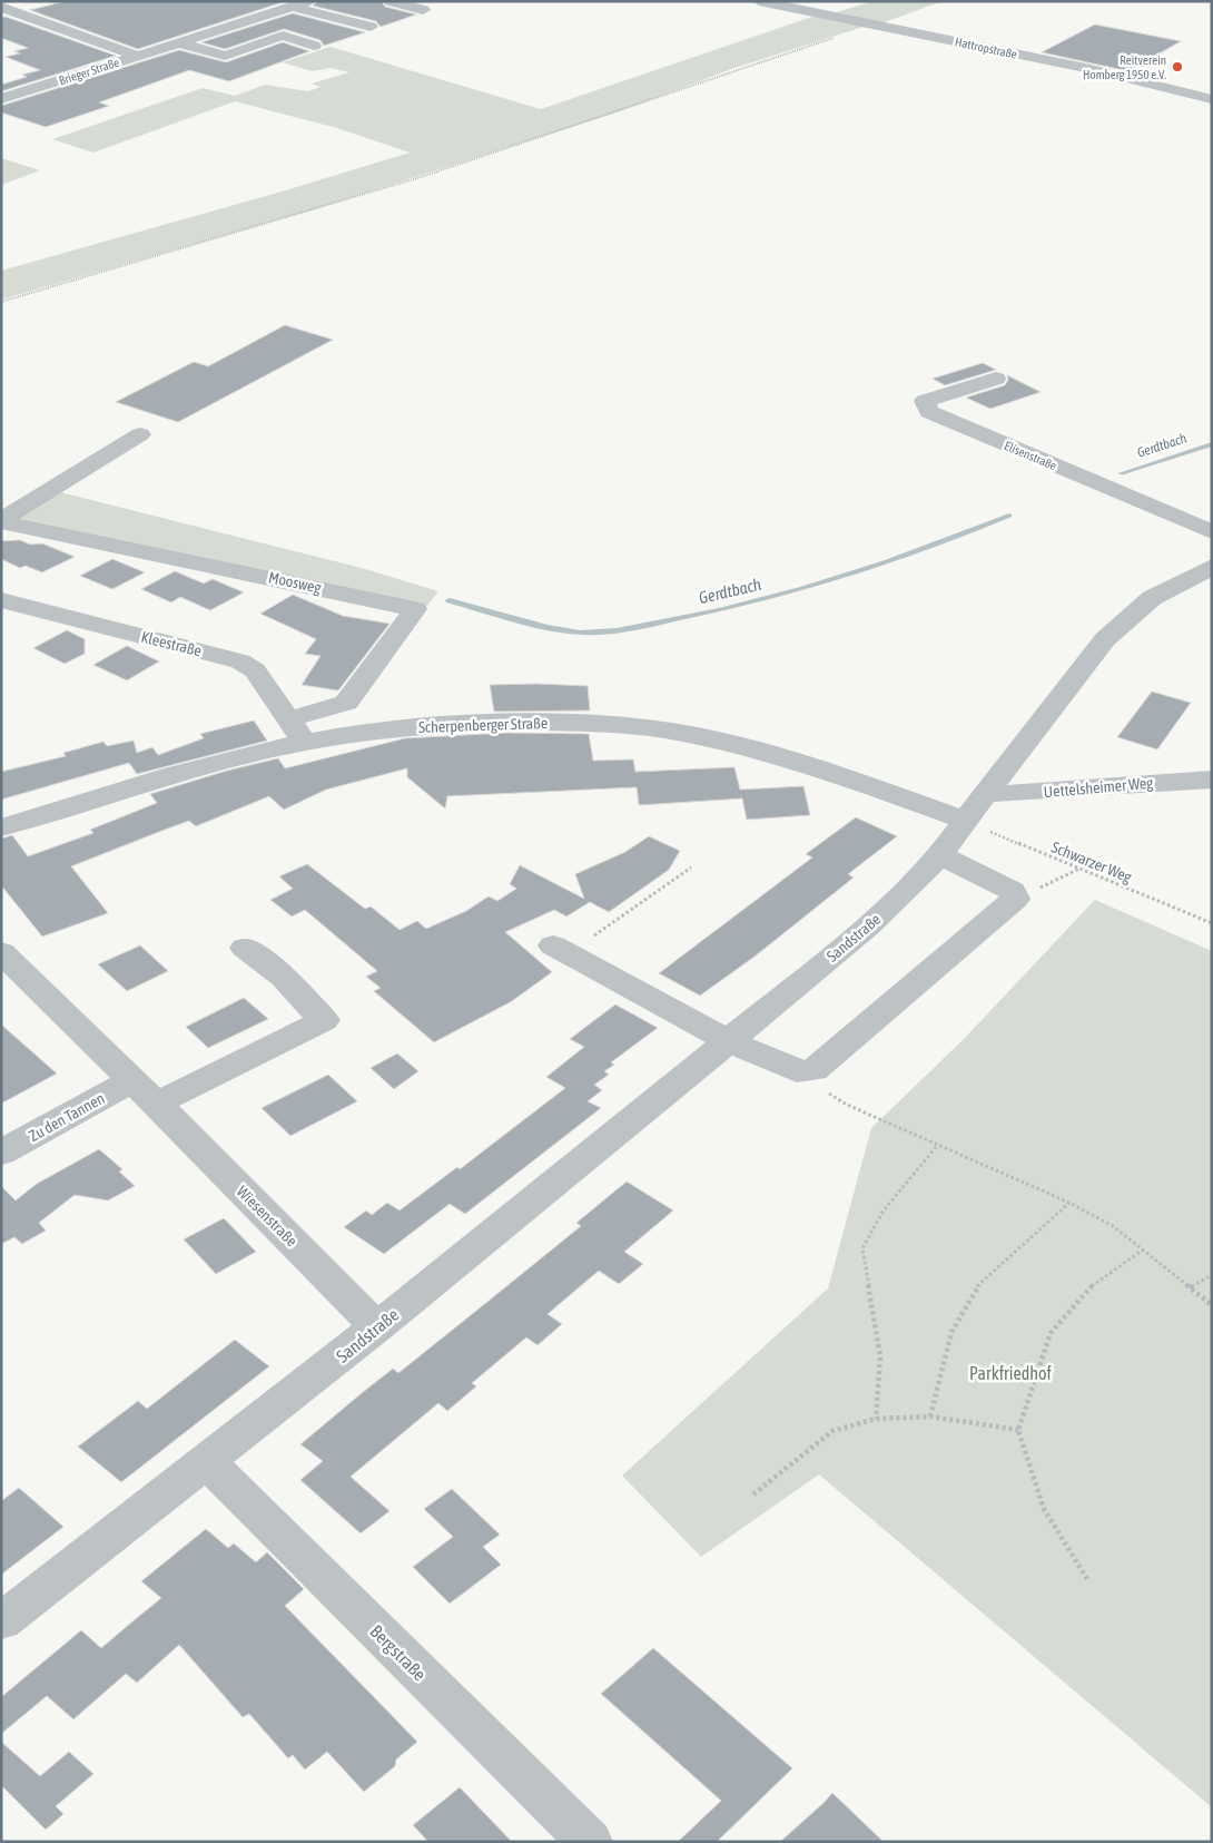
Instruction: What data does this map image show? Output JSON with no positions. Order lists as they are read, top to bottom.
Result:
{
  "streets": {
    "street": [
      "Hattropstraße",
      "Brieger Straße",
      "Elisenstraße",
      "Moosweg",
      "Kleestraße",
      "Scherpenberger Straße",
      "Uettelsheimer Weg",
      "Sandstraße",
      "Zu den Tannen",
      "Wiesenstraße",
      "Bergstraße"
    ],
    "path": ["Schwarzer Weg"]
  },
  "crossings": [
    ["Moosweg", "Kleestraße"],
    ["Kleestraße", "Scherpenberger Straße"],
    ["Scherpenberger Straße", "Schwarzer Weg"],
    ["Scherpenberger Straße", "Sandstraße"],
    ["Schwarzer Weg", "Sandstraße"],
    ["Sandstraße", "Wiesenstraße"],
    ["Sandstraße", "Bergstraße"],
    ["Zu den Tannen", "Wiesenstraße"]
  ],
  "water": ["Gerdtbach"],
  "parks": ["Parkfriedhof"],
  "places": ["Reitverein Homberg 1950 e.V."]
}
